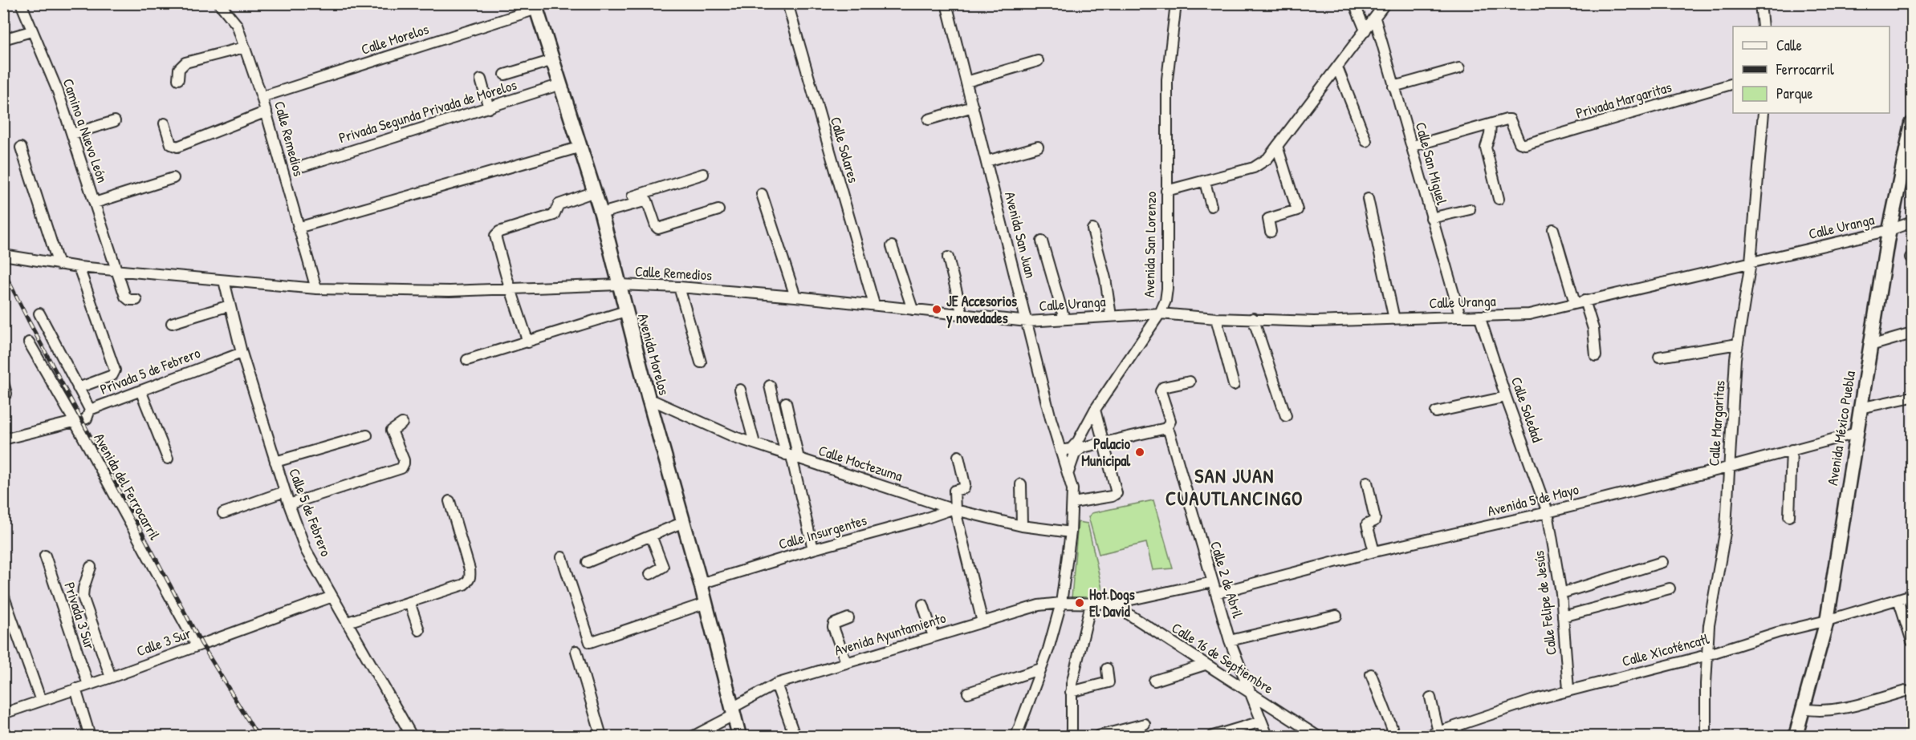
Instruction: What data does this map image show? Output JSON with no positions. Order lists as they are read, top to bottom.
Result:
{
  "streets": {
    "street": [
      "Calle Morelos",
      "Privada Margaritas",
      "Privada Segunda Privada de Morelos",
      "Camino a Nuevo León",
      "Calle Remedios",
      "Calle Solares",
      "Calle San Miguel",
      "Calle Uranga",
      "Avenida San Juan",
      "Avenida San Lorenzo",
      "Avenida Morelos",
      "Privada 5 de Febrero",
      "Calle Soledad",
      "Calle Margaritas",
      "Avenida México Puebla",
      "Calle Moctezuma",
      "Avenida del Ferrocarril",
      "Avenida 5 de Mayo",
      "Calle 5 de Febrero",
      "Calle Insurgentes",
      "Calle 2 de Abril",
      "Calle Felipe de Jesús",
      "Privada 3 Sur",
      "Avenida Ayuntamiento",
      "Calle 3 Sur",
      "Calle Xicoténcatl",
      "Calle 16 de Septiembre"
    ]
  },
  "crossings": [
    ["Calle Morelos", "Calle Remedios"],
    ["Calle Morelos", "Avenida Morelos"],
    ["Privada Segunda Privada de Morelos", "Avenida Morelos"],
    ["Camino a Nuevo León", "Calle Remedios"],
    ["Calle Remedios", "Calle Solares"],
    ["Calle Remedios", "Calle Uranga"],
    ["Calle Remedios", "Avenida San Juan"],
    ["Calle Remedios", "Avenida Morelos"],
    ["Calle Remedios", "Calle 5 de Febrero"],
    ["Calle San Miguel", "Calle Uranga"],
    ["Calle Uranga", "Avenida San Juan"],
    ["Calle Uranga", "Avenida San Lorenzo"],
    ["Calle Uranga", "Calle Soledad"],
    ["Calle Uranga", "Calle Margaritas"],
    ["Calle Uranga", "Avenida México Puebla"],
    ["Avenida San Juan", "Avenida San Lorenzo"],
    ["Avenida San Juan", "Calle Moctezuma"],
    ["Avenida San Juan", "Avenida Ayuntamiento"],
    ["Avenida Morelos", "Calle Moctezuma"],
    ["Avenida Morelos", "Calle Insurgentes"],
    ["Avenida Morelos", "Avenida Ayuntamiento"],
    ["Privada 5 de Febrero", "Avenida del Ferrocarril"],
    ["Privada 5 de Febrero", "Calle 5 de Febrero"],
    ["Calle Soledad", "Avenida 5 de Mayo"],
    ["Calle Soledad", "Calle Felipe de Jesús"],
    ["Calle Margaritas", "Avenida 5 de Mayo"],
    ["Calle Margaritas", "Calle Xicoténcatl"],
    ["Avenida México Puebla", "Avenida 5 de Mayo"],
    ["Avenida México Puebla", "Calle Xicoténcatl"],
    ["Calle Moctezuma", "Calle Insurgentes"],
    ["Avenida del Ferrocarril", "Calle 3 Sur"],
    ["Avenida 5 de Mayo", "Calle 2 de Abril"],
    ["Avenida 5 de Mayo", "Calle Felipe de Jesús"],
    ["Calle 5 de Febrero", "Calle 3 Sur"],
    ["Calle 2 de Abril", "Avenida Ayuntamiento"],
    ["Calle 2 de Abril", "Calle 16 de Septiembre"],
    ["Calle Felipe de Jesús", "Calle Xicoténcatl"],
    ["Privada 3 Sur", "Calle 3 Sur"],
    ["Avenida Ayuntamiento", "Calle 16 de Septiembre"]
  ],
  "districts": ["SAN JUAN CUAUTLANCINGO"],
  "places": ["JE Accesorios y novedades", "Palacio Municipal", "Hot Dogs El David"],
  "legend": ["Calle", "Ferrocarril", "Parque"]
}
